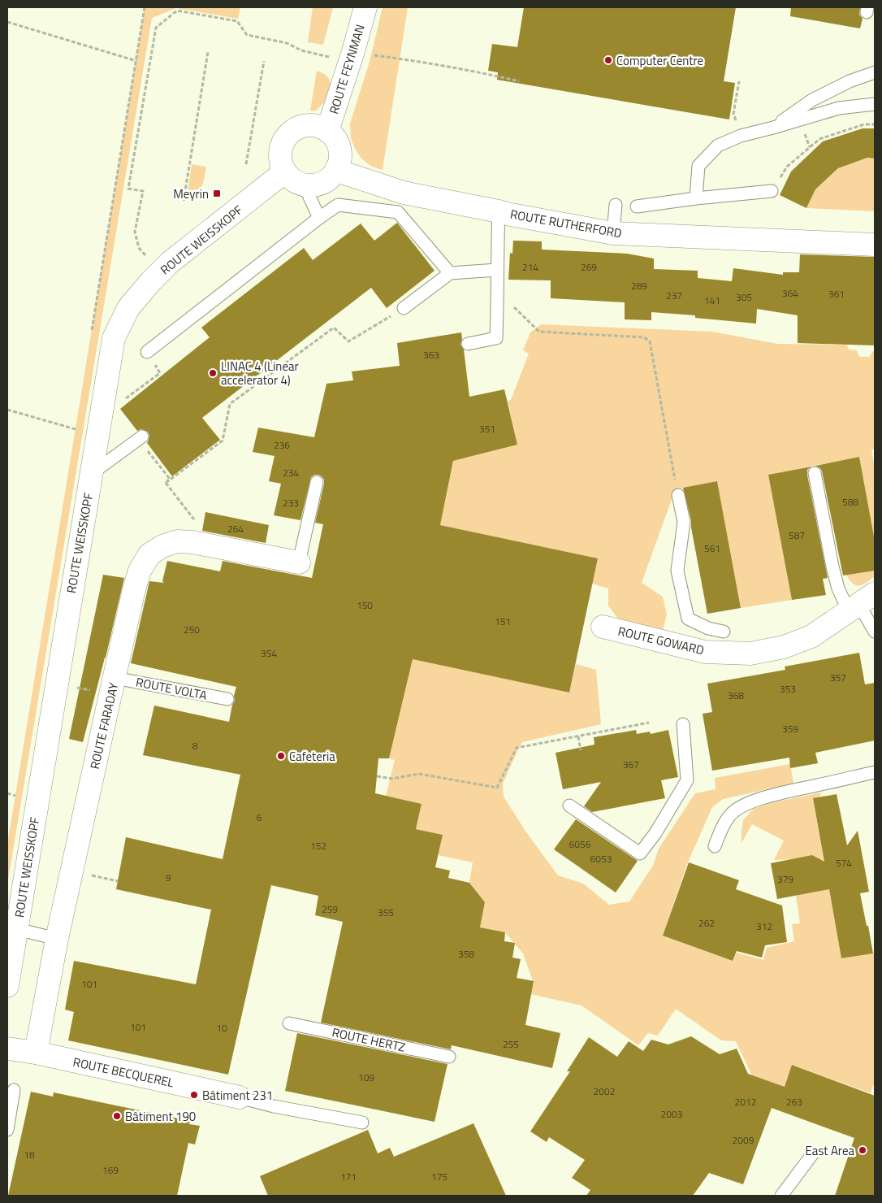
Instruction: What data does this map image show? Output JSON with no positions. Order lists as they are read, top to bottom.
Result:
{
  "streets": {
    "street": [
      "ROUTE FEYNMAN",
      "ROUTE RUTHERFORD",
      "ROUTE WEISSKOPF",
      "ROUTE GOWARD",
      "ROUTE FARADAY",
      "ROUTE BECQUEREL"
    ],
    "lane": ["ROUTE VOLTA", "ROUTE HERTZ"]
  },
  "crossings": [
    ["ROUTE FEYNMAN", "ROUTE RUTHERFORD"],
    ["ROUTE FEYNMAN", "ROUTE WEISSKOPF"],
    ["ROUTE RUTHERFORD", "ROUTE WEISSKOPF"],
    ["ROUTE VOLTA", "ROUTE FARADAY"],
    ["ROUTE FARADAY", "ROUTE BECQUEREL"]
  ],
  "places": {
    "other": [
      "Computer Centre",
      "LINAC 4 (Linear accelerator 4)",
      "Cafeteria",
      "Bâtiment 231",
      "Bâtiment 190",
      "East Area"
    ],
    "transit": ["Meyrin"]
  },
  "house_numbers": [
    "214",
    "269",
    "289",
    "364",
    "361",
    "237",
    "305",
    "141",
    "363",
    "351",
    "236",
    "234",
    "588",
    "233",
    "264",
    "587",
    "561",
    "150",
    "151",
    "250",
    "354",
    "357",
    "353",
    "368",
    "359",
    "8",
    "367",
    "6",
    "6056",
    "152",
    "6053",
    "574",
    "9",
    "379",
    "259",
    "355",
    "262",
    "312",
    "358",
    "101",
    "101",
    "10",
    "255",
    "109",
    "2002",
    "2012",
    "263",
    "2003",
    "2009",
    "18",
    "169",
    "171",
    "175"
  ]
}
